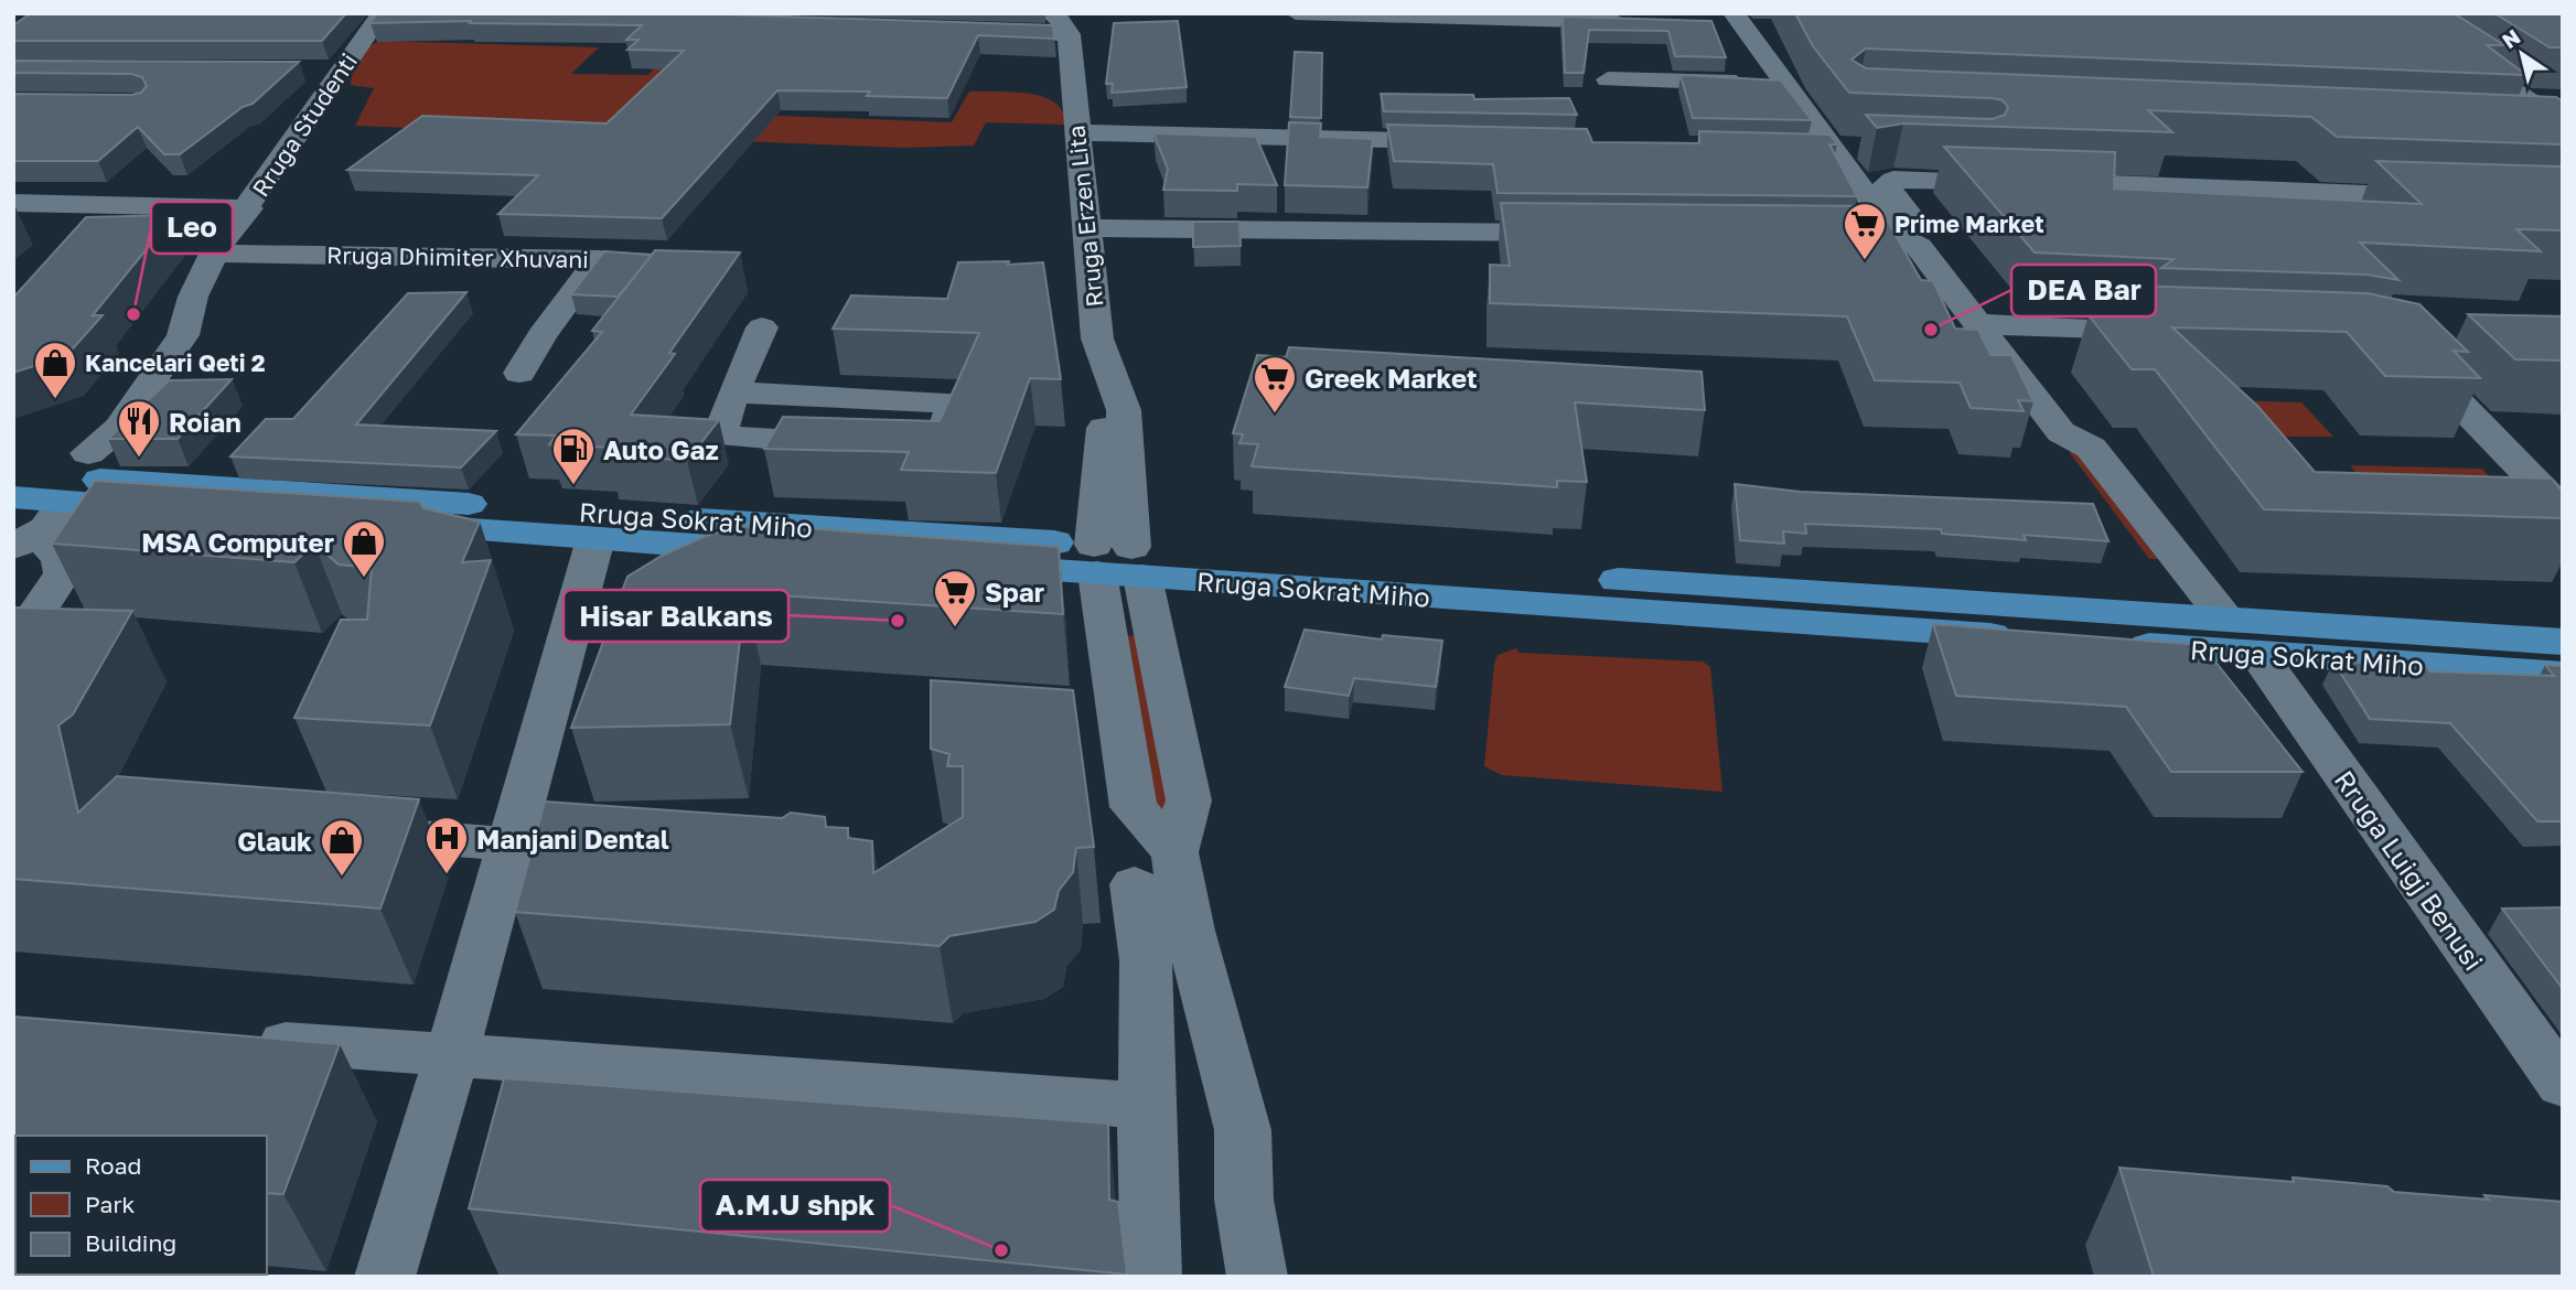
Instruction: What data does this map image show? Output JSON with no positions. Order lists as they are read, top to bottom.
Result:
{
  "streets": {
    "main road": ["Rruga Sokrat Miho"],
    "street": [
      "Rruga Studenti",
      "Rruga Erzen Lita",
      "Rruga Dhimiter Xhuvani",
      "Rruga Luigj Benusi"
    ]
  },
  "crossings": [
    ["Rruga Studenti", "Rruga Dhimiter Xhuvani"],
    ["Rruga Studenti", "Rruga Sokrat Miho"],
    ["Rruga Erzen Lita", "Rruga Sokrat Miho"],
    ["Rruga Sokrat Miho", "Rruga Luigj Benusi"]
  ],
  "places": {
    "supermarket": ["Prime Market", "Greek Market", "Spar"],
    "other": [
      "Leo",
      "DEA Bar",
      "Hisar Balkans",
      "A.M.U shpk"
    ],
    "shop": ["Kancelari Qeti 2", "MSA Computer", "Glauk"],
    "restaurant": ["Roian"],
    "fuel station": ["Auto Gaz"],
    "hospital": ["Manjani Dental"]
  },
  "legend": ["Road", "Park", "Building"],
  "north": "top left"
}
